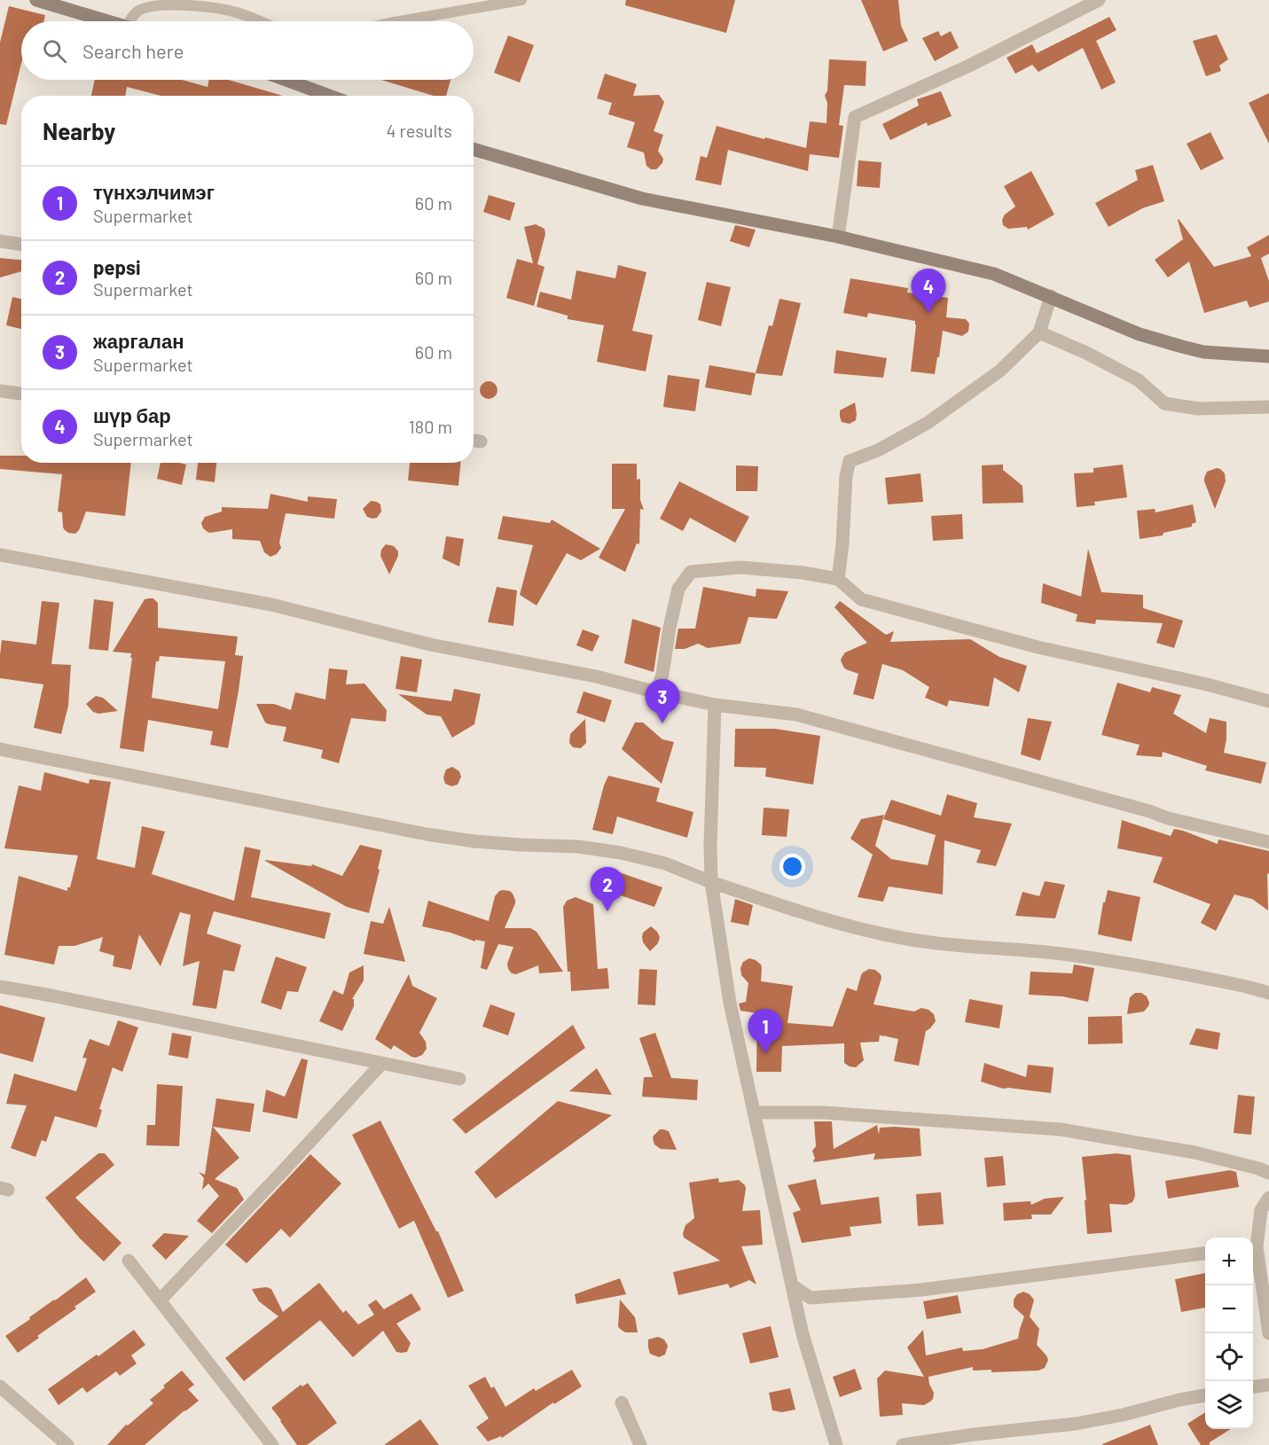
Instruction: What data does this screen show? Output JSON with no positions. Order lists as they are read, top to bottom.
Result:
{
  "page": {
    "search": "Search here",
    "heading": ["Nearby", "4 results"],
    "list": [
      {
        "mark": "1",
        "name": "түнхэлчимэг",
        "note": "Supermarket",
        "value": "60 m"
      },
      {
        "mark": "2",
        "name": "pepsi",
        "note": "Supermarket",
        "value": "60 m"
      },
      {
        "mark": "3",
        "name": "жаргалан",
        "note": "Supermarket",
        "value": "60 m"
      },
      {
        "mark": "4",
        "name": "шүр бар",
        "note": "Supermarket",
        "value": "180 m"
      }
    ],
    "pins": [
      "4",
      "3",
      "2",
      "1"
    ],
    "map_buttons": ["+", "−"]
  }
}
